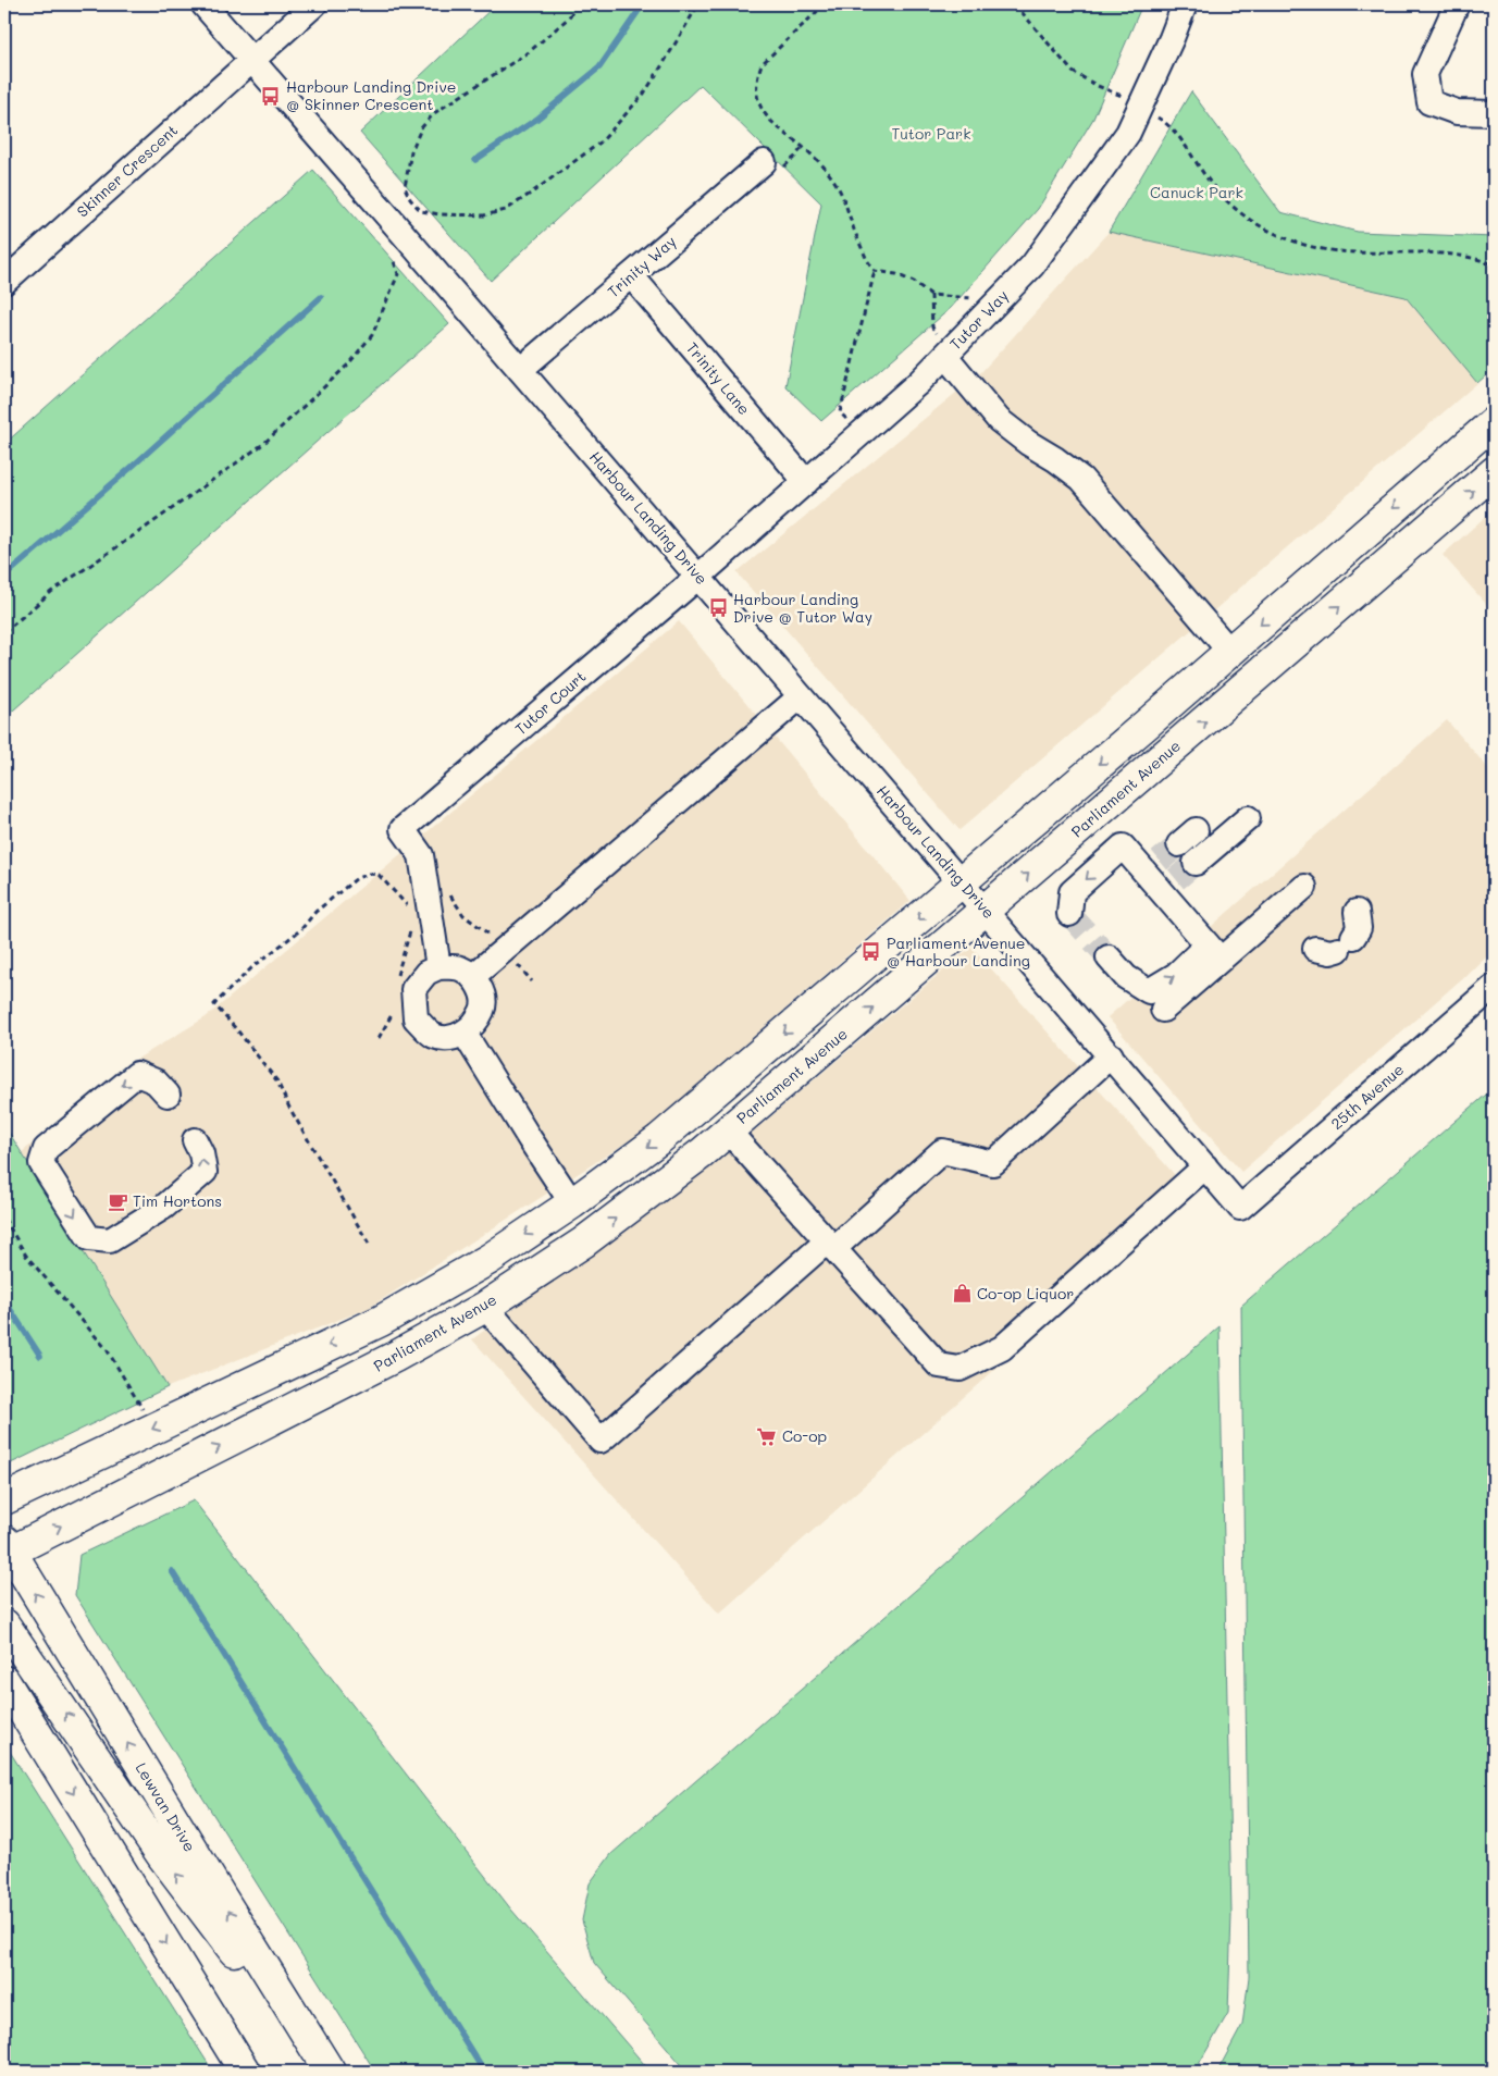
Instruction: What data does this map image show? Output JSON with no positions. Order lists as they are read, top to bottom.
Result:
{
  "streets": {
    "main road": ["Parliament Avenue", "Lewvan Drive"],
    "street": [
      "Skinner Crescent",
      "Trinity Way",
      "Tutor Way",
      "Trinity Lane",
      "Harbour Landing Drive",
      "Tutor Court",
      "25th Avenue"
    ]
  },
  "crossings": [
    ["Skinner Crescent", "Harbour Landing Drive"],
    ["Trinity Way", "Trinity Lane"],
    ["Trinity Way", "Harbour Landing Drive"],
    ["Tutor Way", "Trinity Lane"],
    ["Tutor Way", "Harbour Landing Drive"],
    ["Tutor Way", "Tutor Court"],
    ["Harbour Landing Drive", "Tutor Court"],
    ["Harbour Landing Drive", "Parliament Avenue"],
    ["Harbour Landing Drive", "25th Avenue"],
    ["Parliament Avenue", "Lewvan Drive"]
  ],
  "parks": ["Tutor Park", "Canuck Park"],
  "places": {
    "bus stop": ["Harbour Landing Drive @ Skinner Crescent", "Harbour Landing Drive @ Tutor Way", "Parliament Avenue @ Harbour Landing"],
    "cafe": ["Tim Hortons"],
    "shop": ["Co-op Liquor"],
    "supermarket": ["Co-op"]
  }
}
